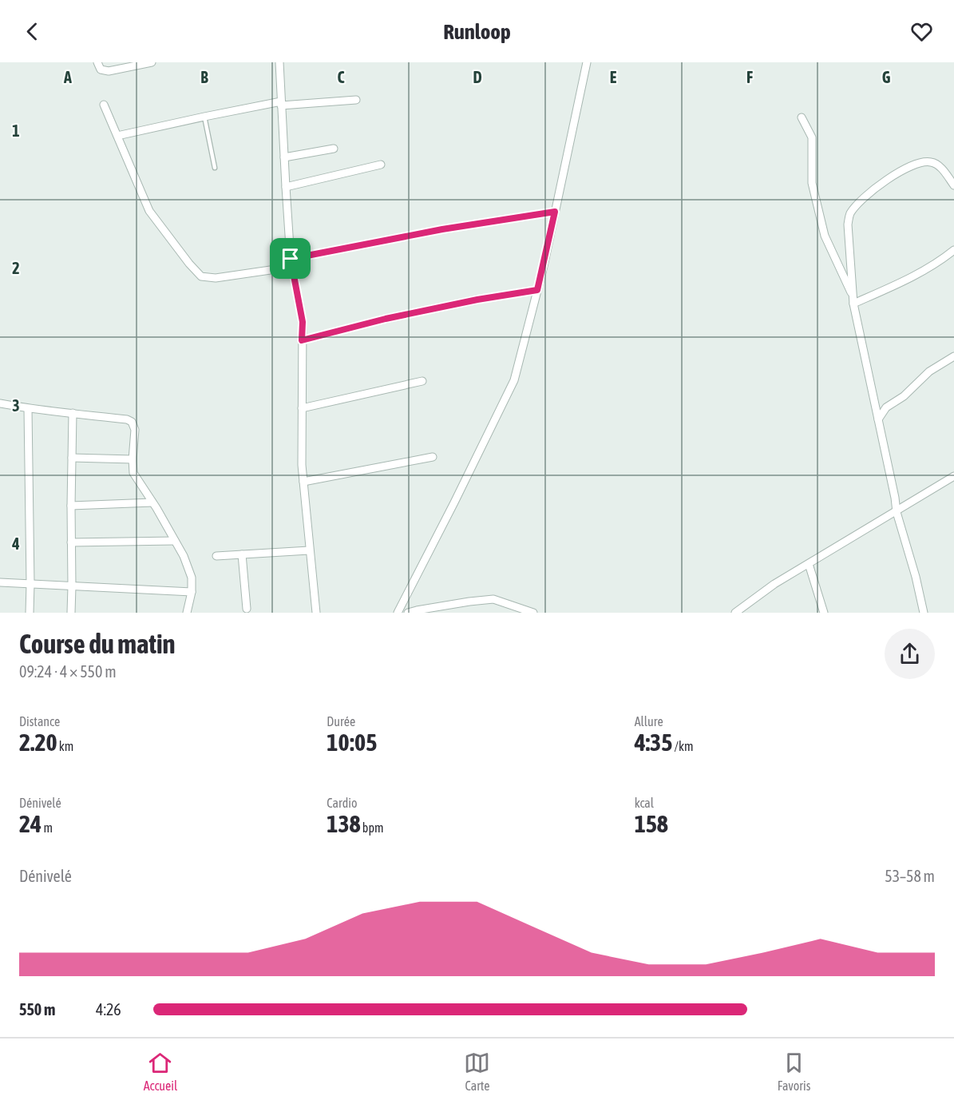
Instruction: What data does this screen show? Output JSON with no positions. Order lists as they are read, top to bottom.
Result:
{
  "page": {
    "header": "Runloop",
    "heading": ["Course du matin", "09:24 · 4 × 550 m"],
    "stats": [
      ["Distance", "2.20 km"],
      ["Durée", "10:05"],
      ["Allure", "4:35 /km"],
      ["Dénivelé", "24 m"],
      ["Cardio", "138 bpm"],
      ["kcal", "158"]
    ],
    "chart": ["Dénivelé", "53–58 m"],
    "list": [
      {
        "name": "550 m",
        "note": "4:26"
      }
    ],
    "tabs": ["Accueil", "Carte", "Favoris"]
  },
  "grid": {
    "columns": [
      "A",
      "B",
      "C",
      "D",
      "E",
      "F",
      "G"
    ],
    "rows": [
      "1",
      "2",
      "3",
      "4"
    ]
  }
}
